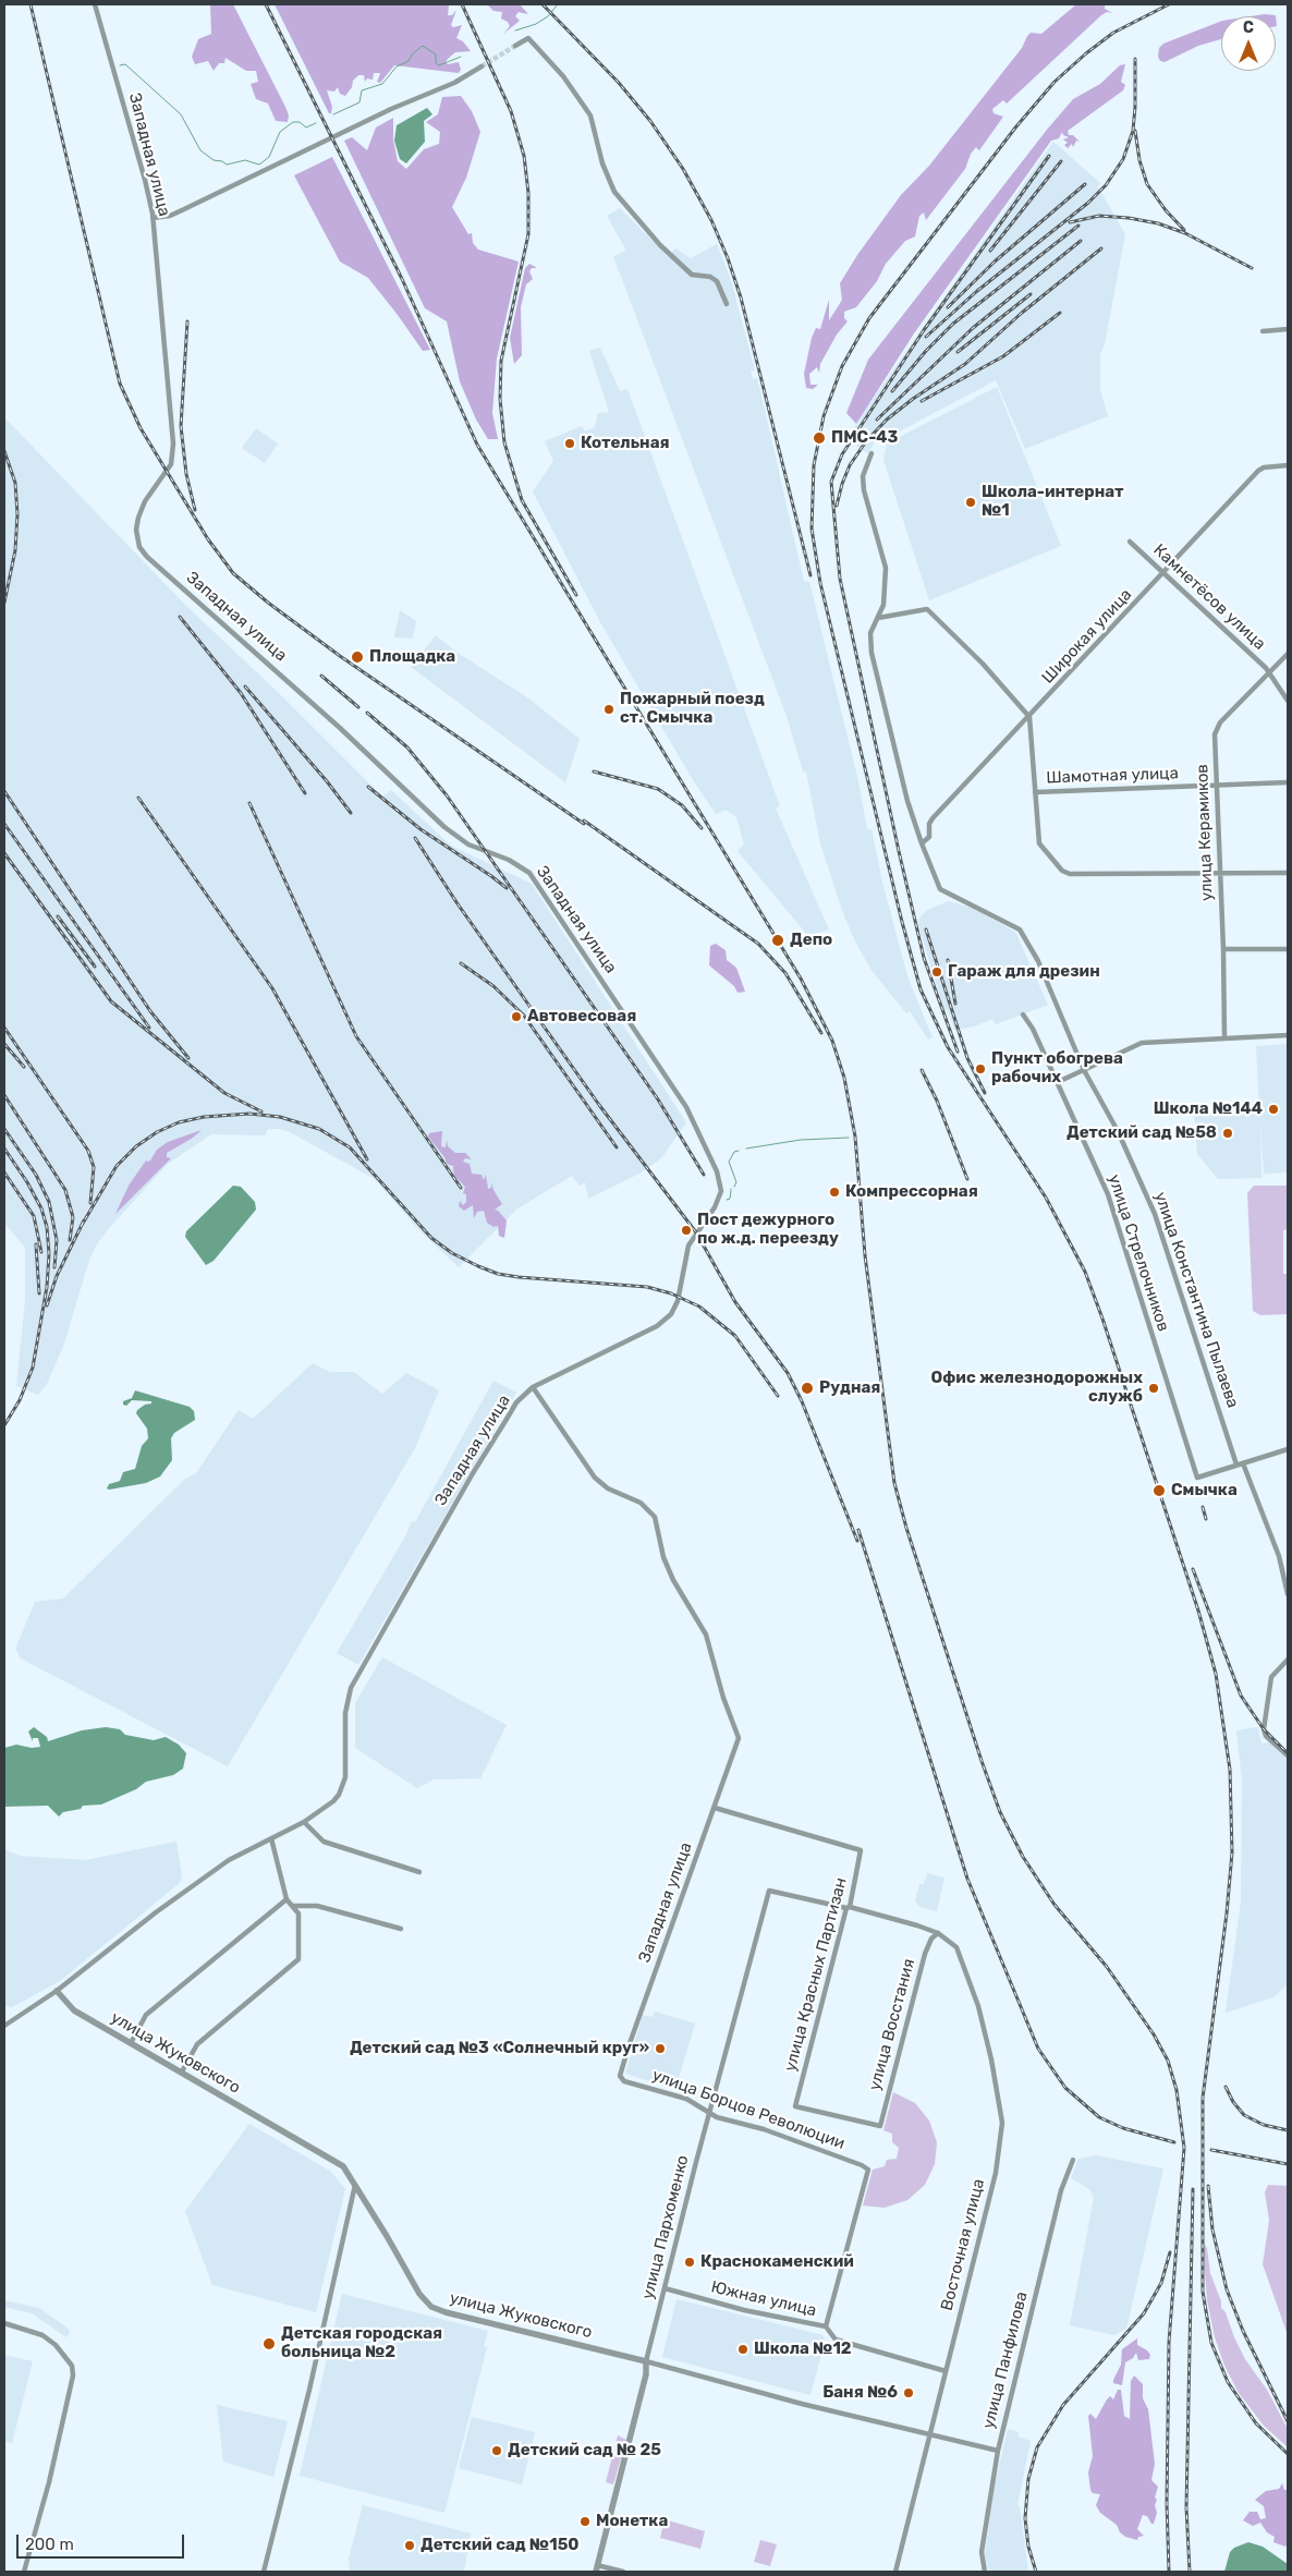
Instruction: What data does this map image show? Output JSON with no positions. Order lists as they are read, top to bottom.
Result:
{
  "streets": {
    "street": [
      "Западная улица",
      "Камнетёсов улица",
      "Широкая улица",
      "Шамотная улица",
      "улица Керамиков",
      "улица Стрелочников",
      "улица Константина Пылаева",
      "улица Красных Партизан",
      "улица Восстания",
      "улица Жуковского",
      "улица Борцов Революции",
      "улица Пархоменко",
      "Восточная улица",
      "Южная улица",
      "улица Панфилова"
    ]
  },
  "crossings": [
    ["Западная улица", "улица Красных Партизан"],
    ["Западная улица", "улица Жуковского"],
    ["Западная улица", "улица Борцов Революции"],
    ["Камнетёсов улица", "Широкая улица"],
    ["Камнетёсов улица", "улица Керамиков"],
    ["Широкая улица", "улица Константина Пылаева"],
    ["Шамотная улица", "улица Керамиков"],
    ["улица Стрелочников", "улица Константина Пылаева"],
    ["улица Красных Партизан", "улица Восстания"],
    ["улица Красных Партизан", "улица Пархоменко"],
    ["улица Восстания", "Восточная улица"],
    ["улица Жуковского", "улица Пархоменко"],
    ["улица Жуковского", "Восточная улица"],
    ["улица Жуковского", "улица Панфилова"],
    ["улица Борцов Революции", "улица Пархоменко"],
    ["улица Борцов Революции", "Южная улица"],
    ["улица Пархоменко", "Южная улица"],
    ["Восточная улица", "Южная улица"]
  ],
  "places": [
    "ПМС-43",
    "Котельная",
    "Школа-интернат №1",
    "Площадка",
    "Пожарный поезд ст. Смычка",
    "Депо",
    "Гараж для дрезин",
    "Автовесовая",
    "Пункт обогрева рабочих",
    "Школа №144",
    "Детский сад №58",
    "Компрессорная",
    "Пост дежурного по ж.д. переезду",
    "Рудная",
    "Офис железнодорожных служб",
    "Смычка",
    "Детский сад №3 «Солнечный круг»",
    "Краснокаменский",
    "Детская городская больница №2",
    "Школа №12",
    "Баня №6",
    "Детский сад № 25",
    "Монетка",
    "Детский сад №150"
  ],
  "scale_bar": "200 m",
  "north": "top"
}
